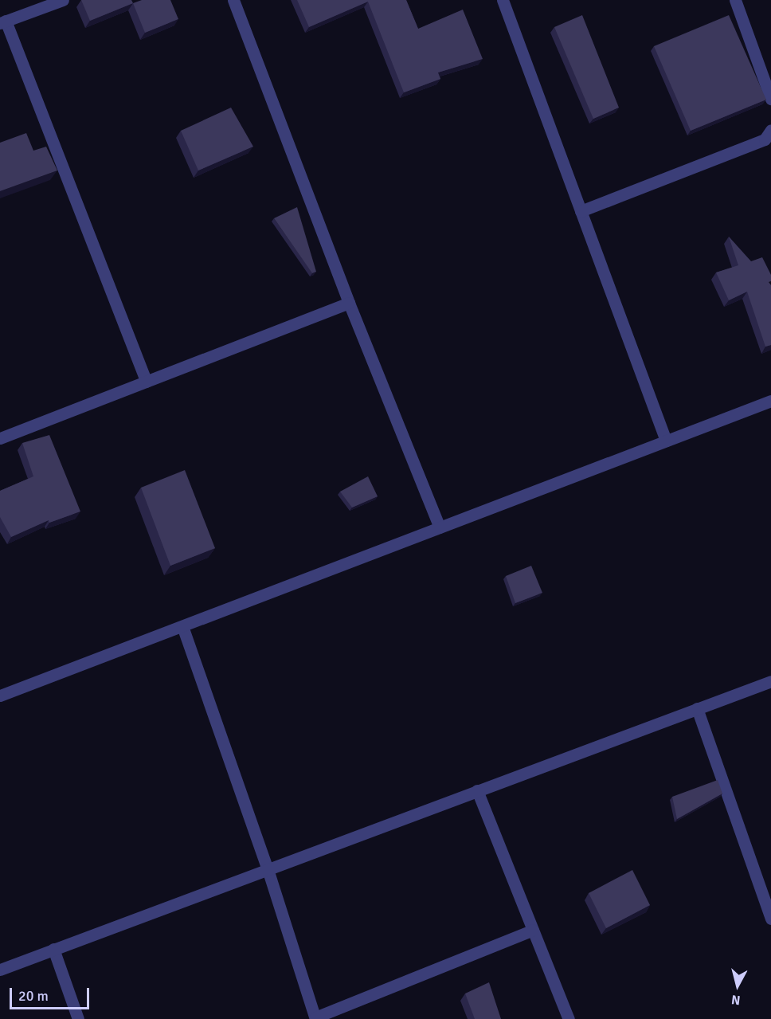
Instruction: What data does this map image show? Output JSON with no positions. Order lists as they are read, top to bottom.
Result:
{
  "scale_bar": "20 m",
  "north": "bottom"
}
